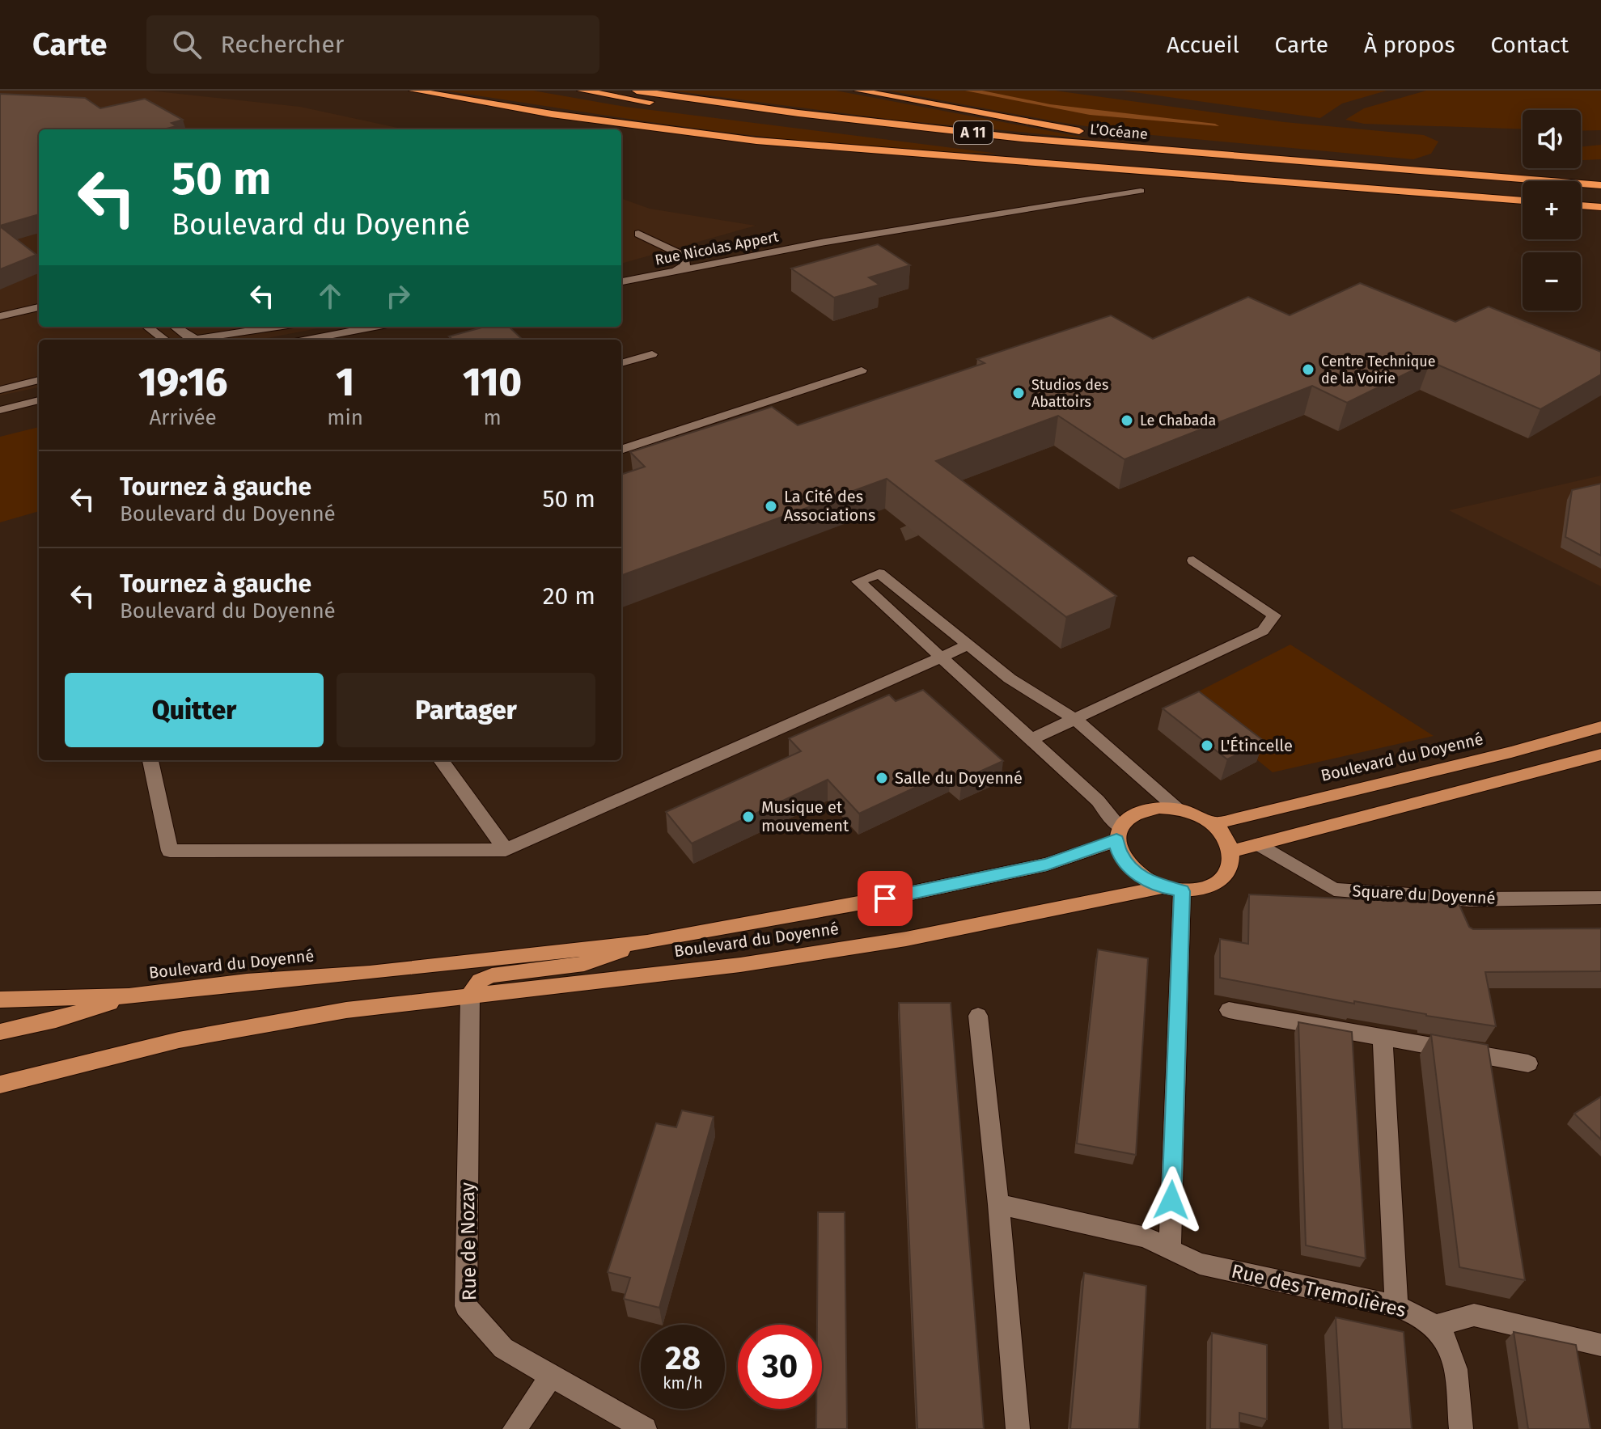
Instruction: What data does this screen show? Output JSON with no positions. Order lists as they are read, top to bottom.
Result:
{
  "streets": {
    "highway": ["L’Océane", "A 11"],
    "main road": ["Boulevard du Doyenné"],
    "street": [
      "Rue Nicolas Appert",
      "Square du Doyenné",
      "Rue de Nozay",
      "Rue des Tremolières"
    ]
  },
  "crossings": [
    ["Boulevard du Doyenné", "Rue de Nozay"]
  ],
  "places": [
    "Centre Technique de la Voirie",
    "Studios des Abattoirs",
    "Le Chabada",
    "La Cité des Associations",
    "L'Étincelle",
    "Salle du Doyenné",
    "Musique et mouvement"
  ],
  "page": {
    "header": "Carte",
    "search": "Rechercher",
    "nav": [
      "Accueil",
      "Carte",
      "À propos",
      "Contact"
    ],
    "map_buttons": ["+", "−"],
    "turn": ["50 m", "Boulevard du Doyenné"],
    "eta": [
      "19:16",
      "Arrivée",
      "1",
      "min",
      "110",
      "m"
    ],
    "list": [
      {
        "name": "Tournez à gauche",
        "note": "Boulevard du Doyenné",
        "value": "50 m"
      },
      {
        "name": "Tournez à gauche",
        "note": "Boulevard du Doyenné",
        "value": "20 m"
      }
    ],
    "buttons": ["Quitter", "Partager"],
    "speed": "28 km/h",
    "limit": "30"
  }
}
